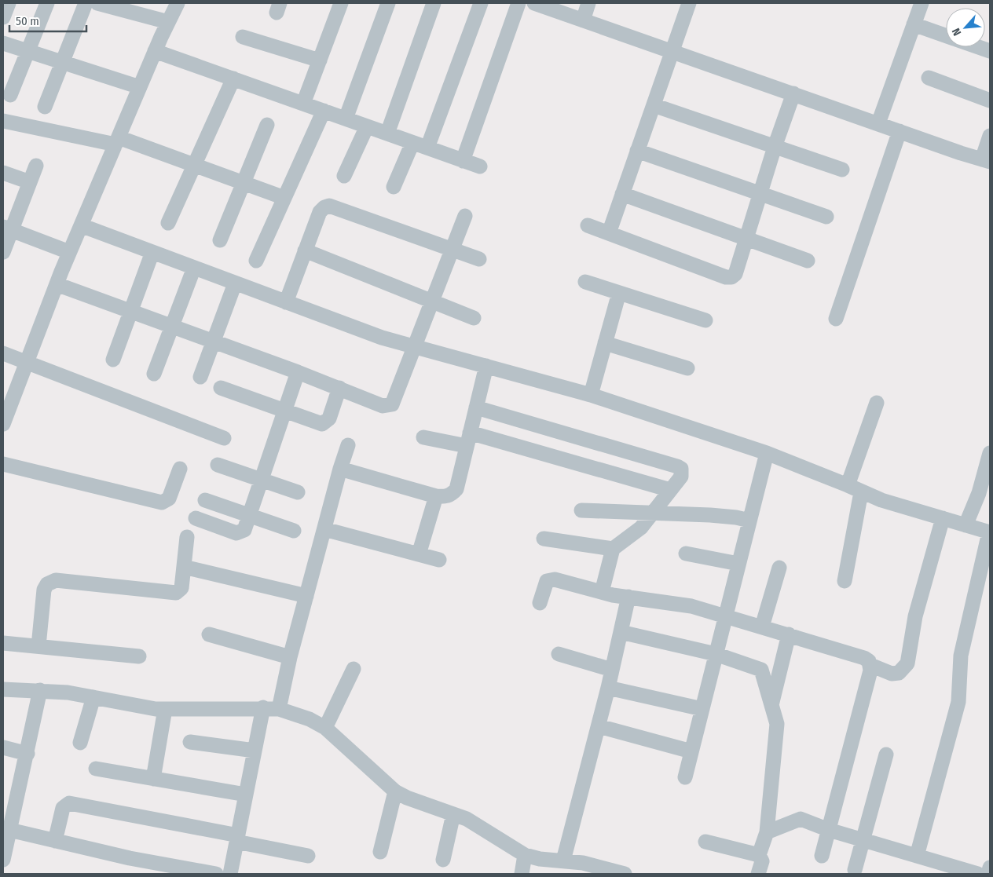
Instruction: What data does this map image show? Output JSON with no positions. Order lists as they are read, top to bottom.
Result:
{
  "scale_bar": "50 m",
  "north": "bottom left"
}
